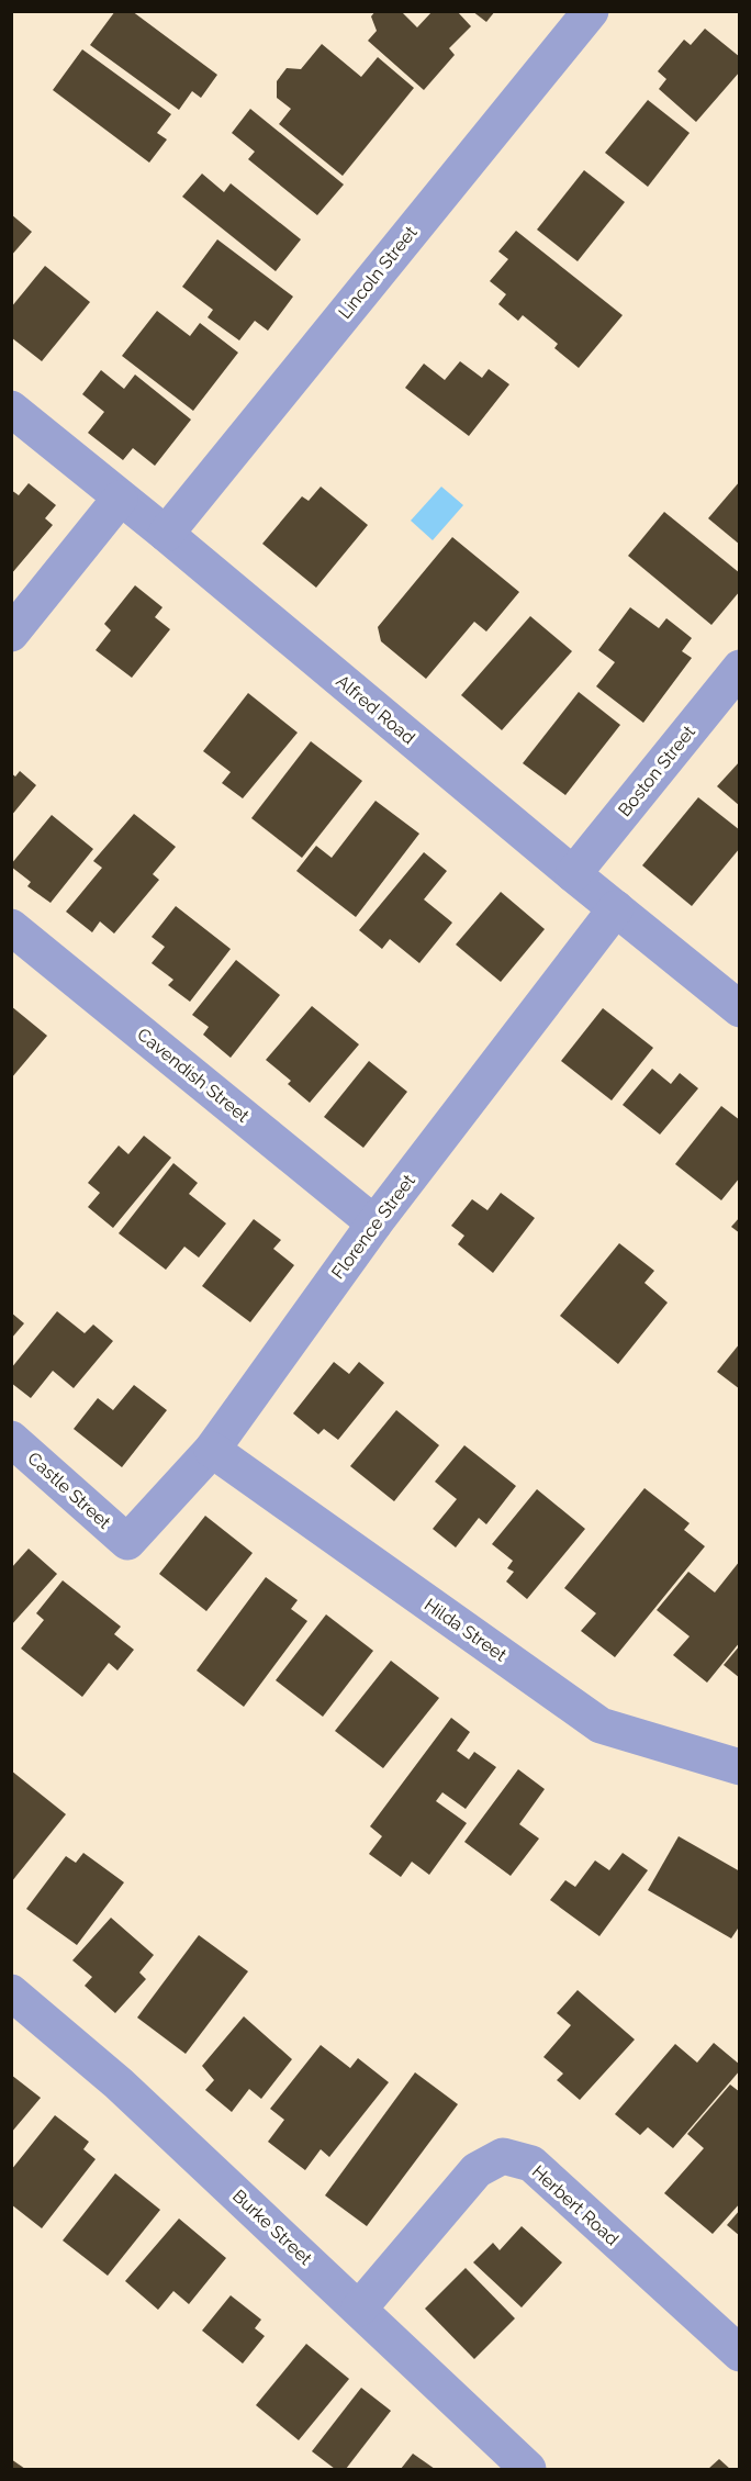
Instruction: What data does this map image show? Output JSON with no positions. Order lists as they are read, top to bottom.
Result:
{
  "streets": {
    "street": [
      "Lincoln Street",
      "Alfred Road",
      "Boston Street",
      "Cavendish Street",
      "Florence Street",
      "Castle Street",
      "Hilda Street",
      "Herbert Road",
      "Burke Street"
    ]
  },
  "crossings": [
    ["Lincoln Street", "Alfred Road"],
    ["Alfred Road", "Boston Street"],
    ["Alfred Road", "Florence Street"],
    ["Cavendish Street", "Florence Street"],
    ["Florence Street", "Castle Street"],
    ["Florence Street", "Hilda Street"],
    ["Herbert Road", "Burke Street"]
  ]
}
